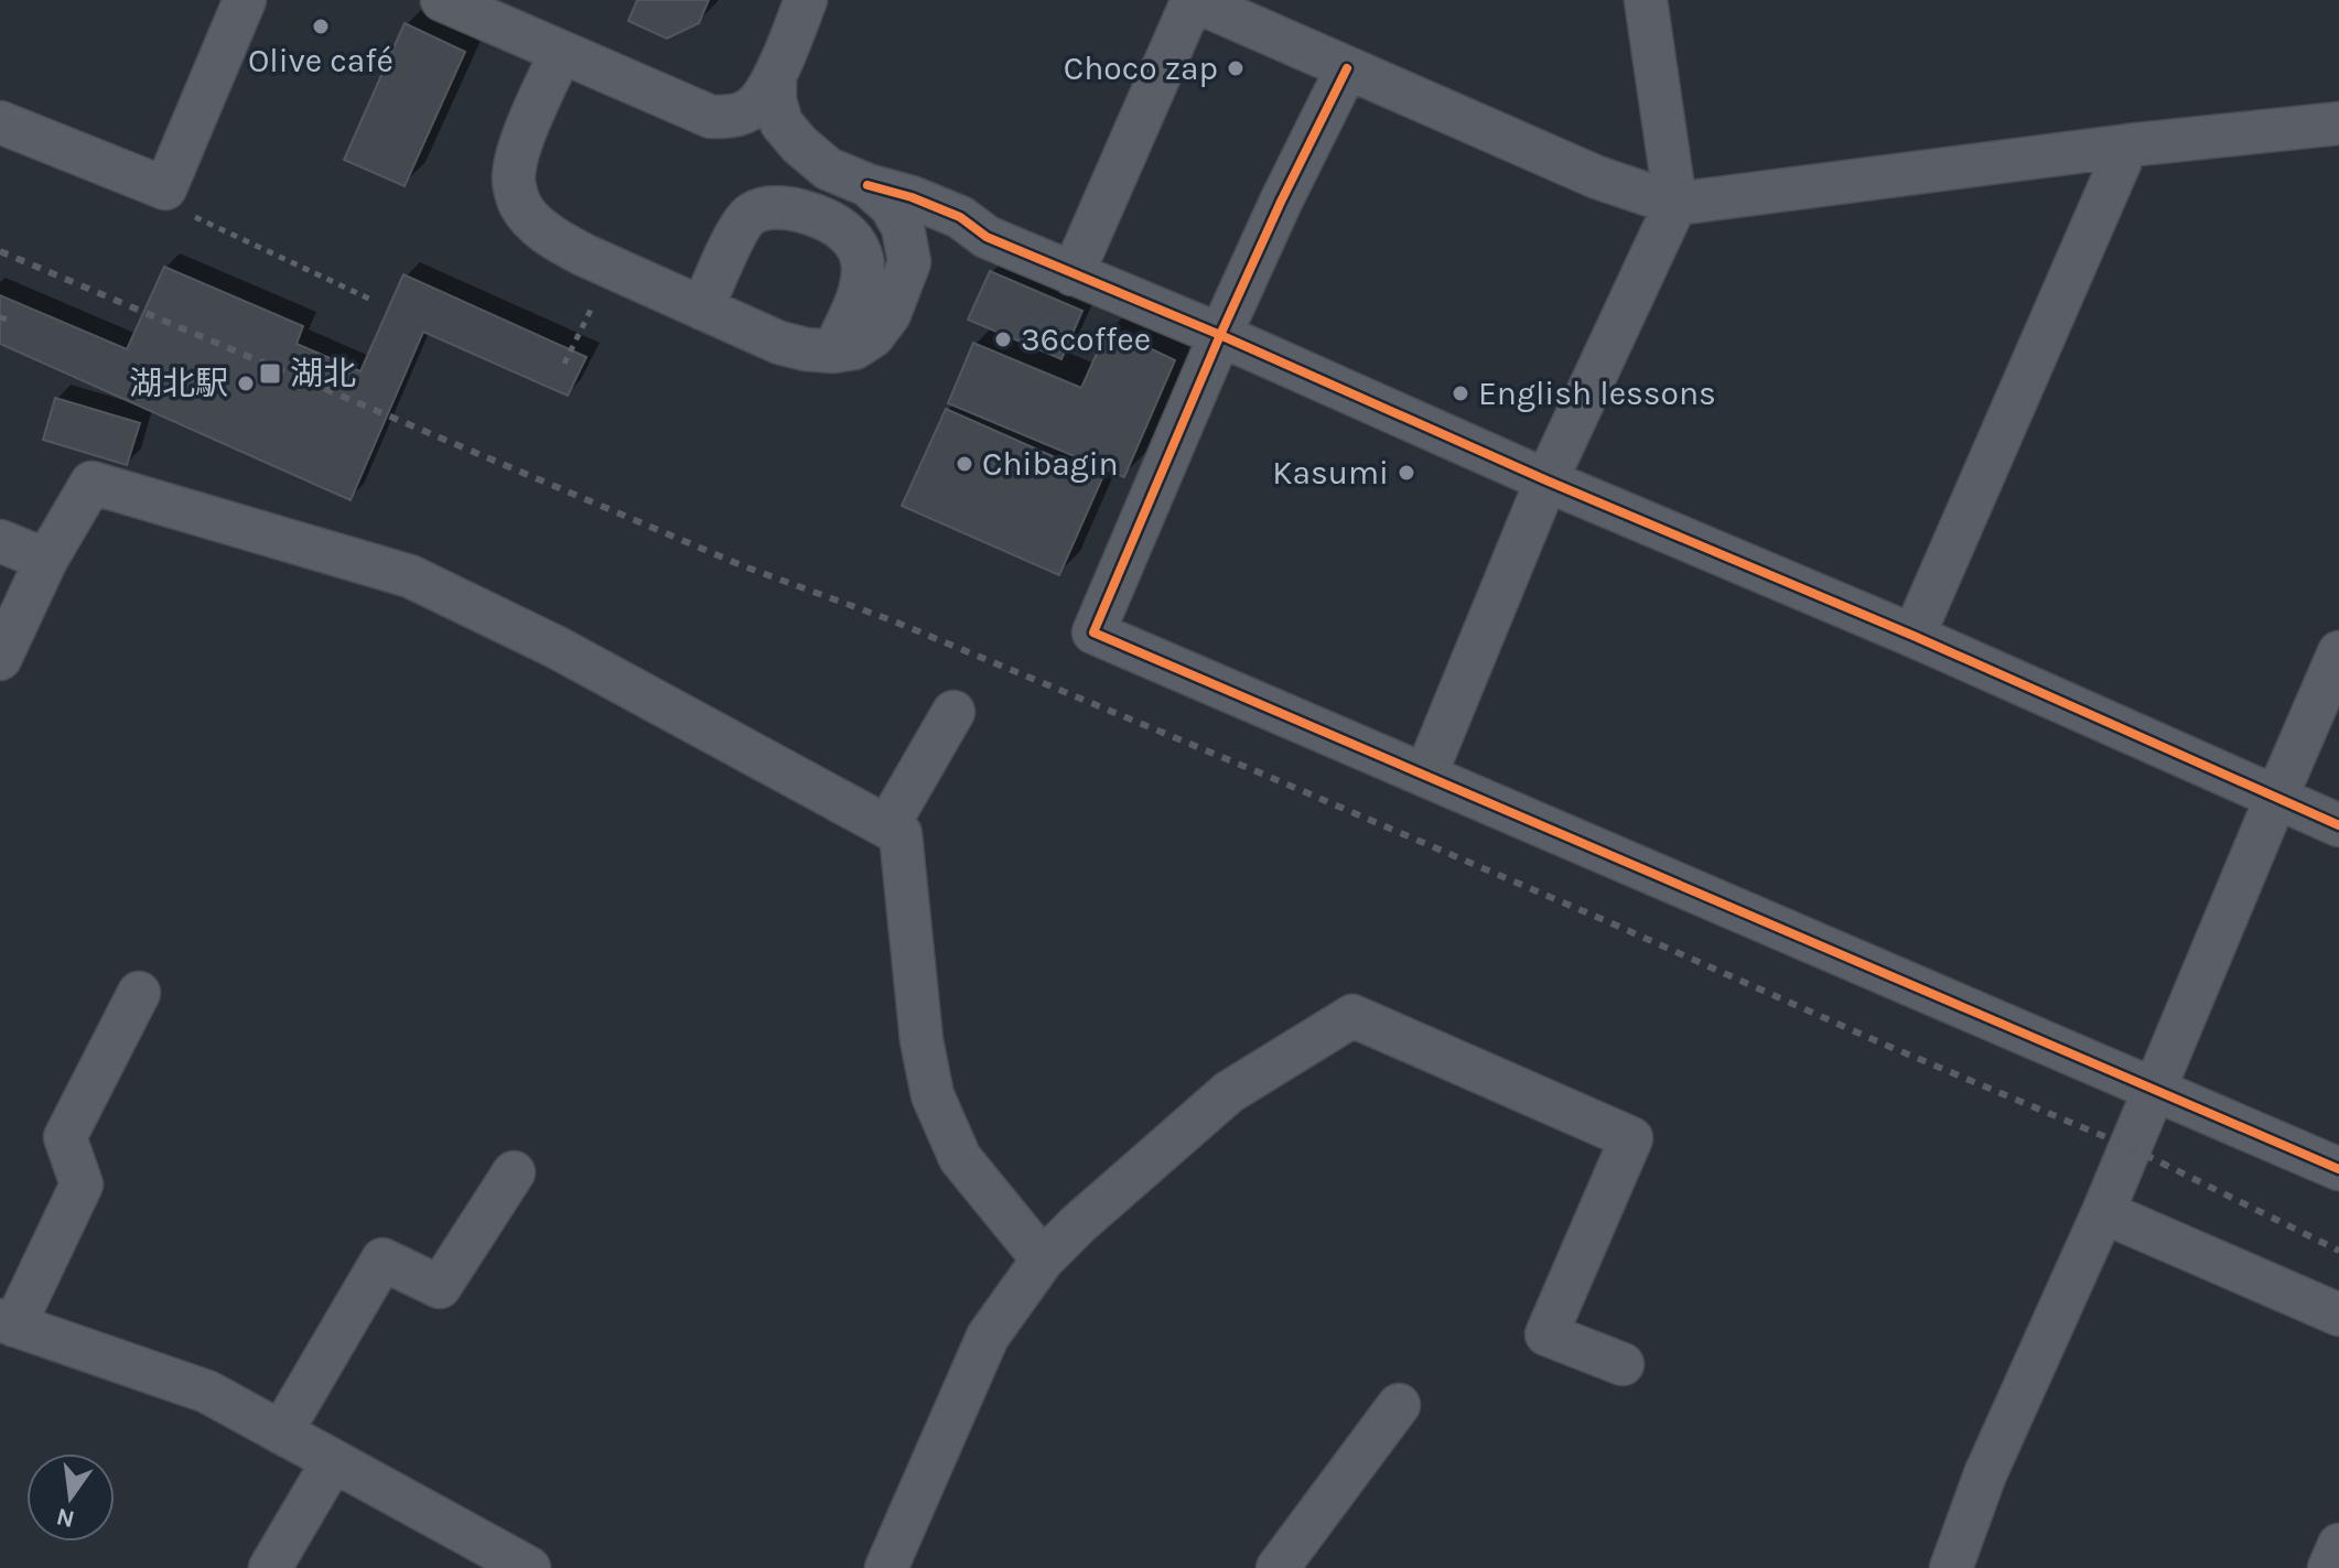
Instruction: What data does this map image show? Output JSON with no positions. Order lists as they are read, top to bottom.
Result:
{
  "places": {
    "other": [
      "Olive café",
      "Choco zap",
      "36coffee",
      "湖北駅",
      "English lessons",
      "Chibagin",
      "Kasumi"
    ],
    "transit": ["湖北"]
  },
  "north": "bottom"
}
